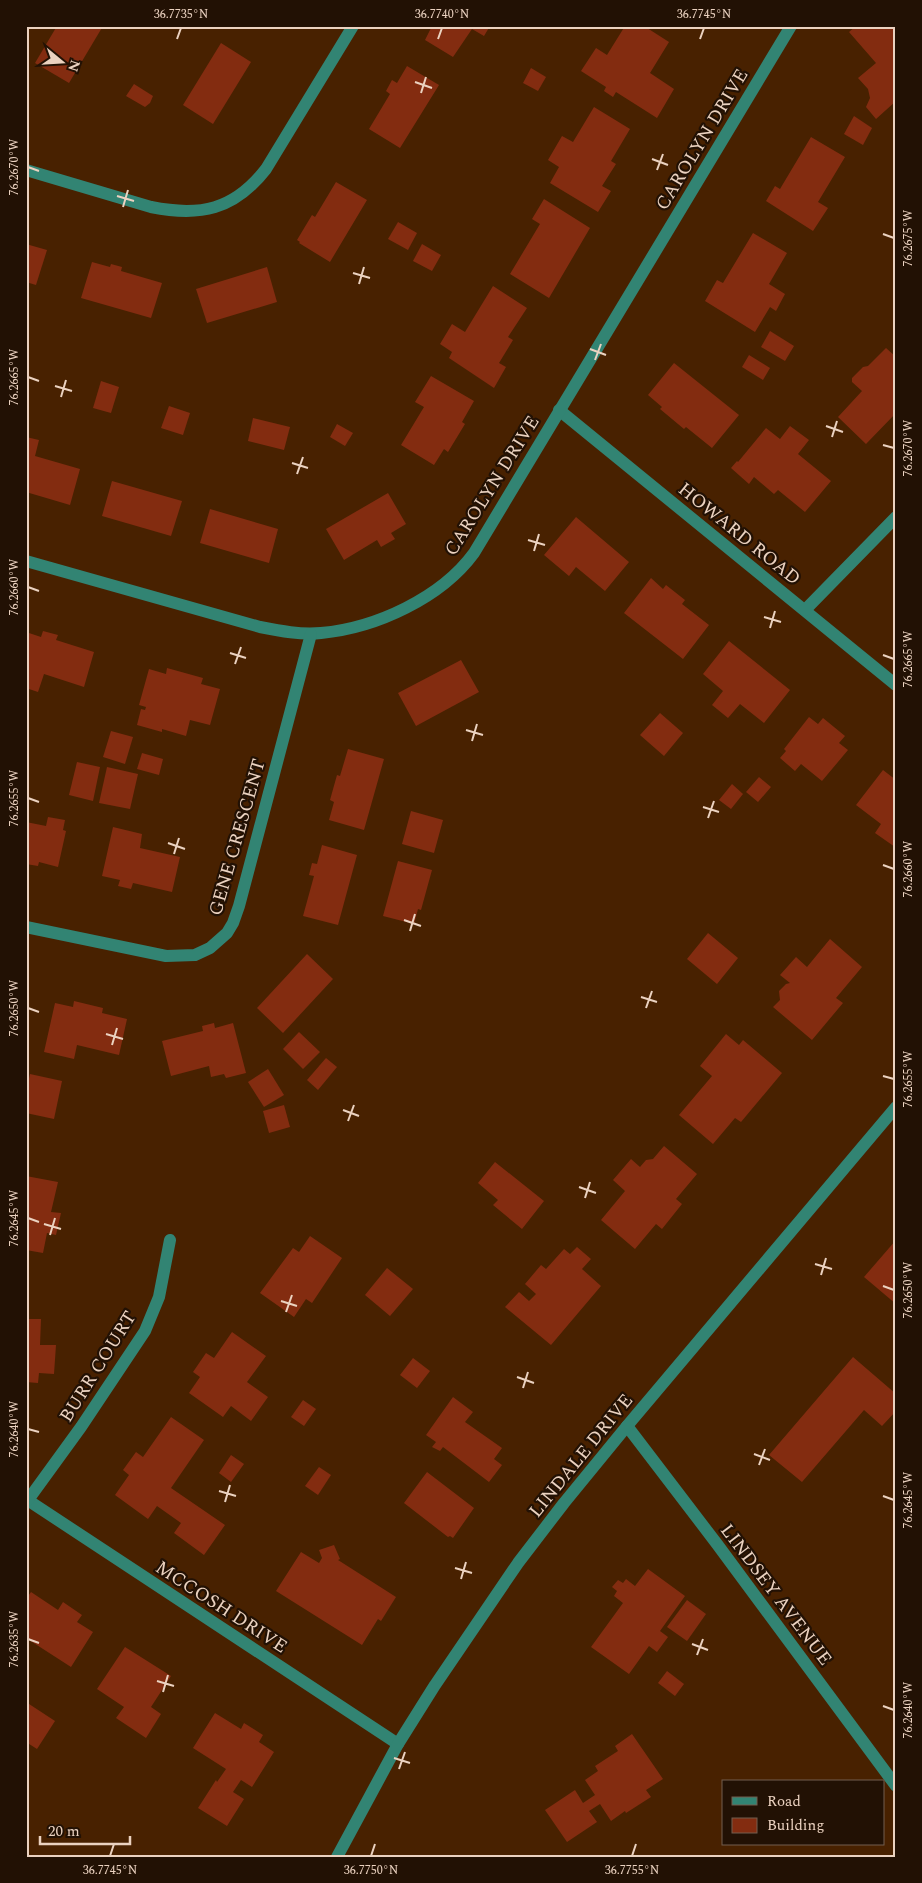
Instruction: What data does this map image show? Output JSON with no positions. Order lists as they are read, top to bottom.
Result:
{
  "streets": {
    "street": [
      "CAROLYN DRIVE",
      "HOWARD ROAD",
      "GENE CRESCENT",
      "BURR COURT",
      "LINDALE DRIVE",
      "LINDSEY AVENUE",
      "MCCOSH DRIVE"
    ]
  },
  "crossings": [
    ["CAROLYN DRIVE", "HOWARD ROAD"],
    ["CAROLYN DRIVE", "GENE CRESCENT"],
    ["BURR COURT", "MCCOSH DRIVE"],
    ["LINDALE DRIVE", "LINDSEY AVENUE"],
    ["LINDALE DRIVE", "MCCOSH DRIVE"]
  ],
  "legend": ["Road", "Building"],
  "scale_bar": "20 m",
  "north": "right",
  "coordinates": [
    "36.7735°N",
    "36.7740°N",
    "36.7745°N",
    "76.2670°W",
    "76.2675°W",
    "76.2665°W",
    "76.2660°W",
    "76.2655°W",
    "76.2650°W",
    "76.2645°W",
    "76.2640°W",
    "76.2635°W",
    "36.7750°N",
    "36.7755°N"
  ]
}
